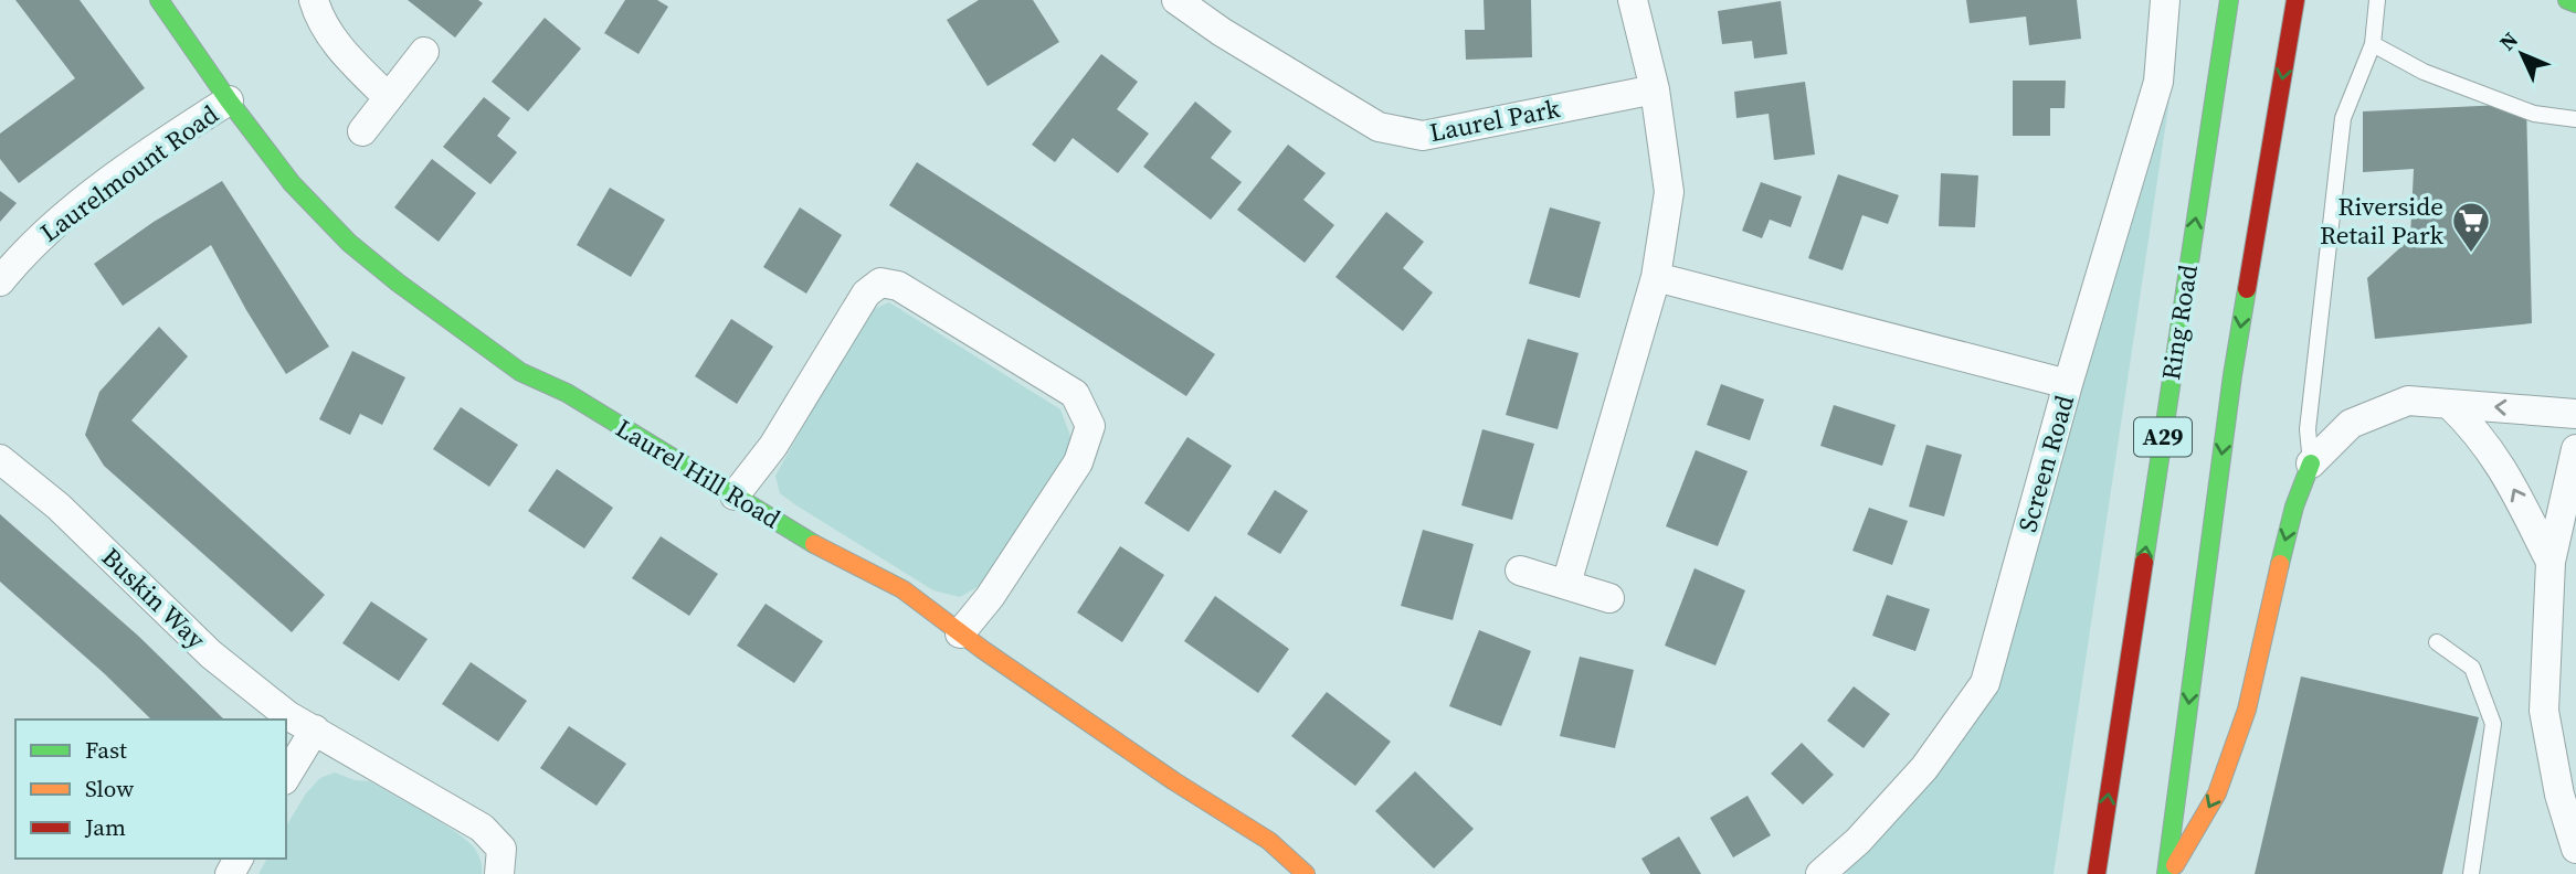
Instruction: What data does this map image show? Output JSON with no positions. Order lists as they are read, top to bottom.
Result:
{
  "streets": {
    "main road": ["Ring Road", "A29", "Laurel Hill Road"],
    "street": [
      "Laurel Park",
      "Laurelmount Road",
      "Screen Road",
      "Buskin Way"
    ]
  },
  "crossings": [
    ["Laurelmount Road", "Laurel Hill Road"]
  ],
  "places": {
    "supermarket": ["Riverside Retail Park"]
  },
  "legend": ["Fast", "Slow", "Jam"],
  "north": "top left"
}
